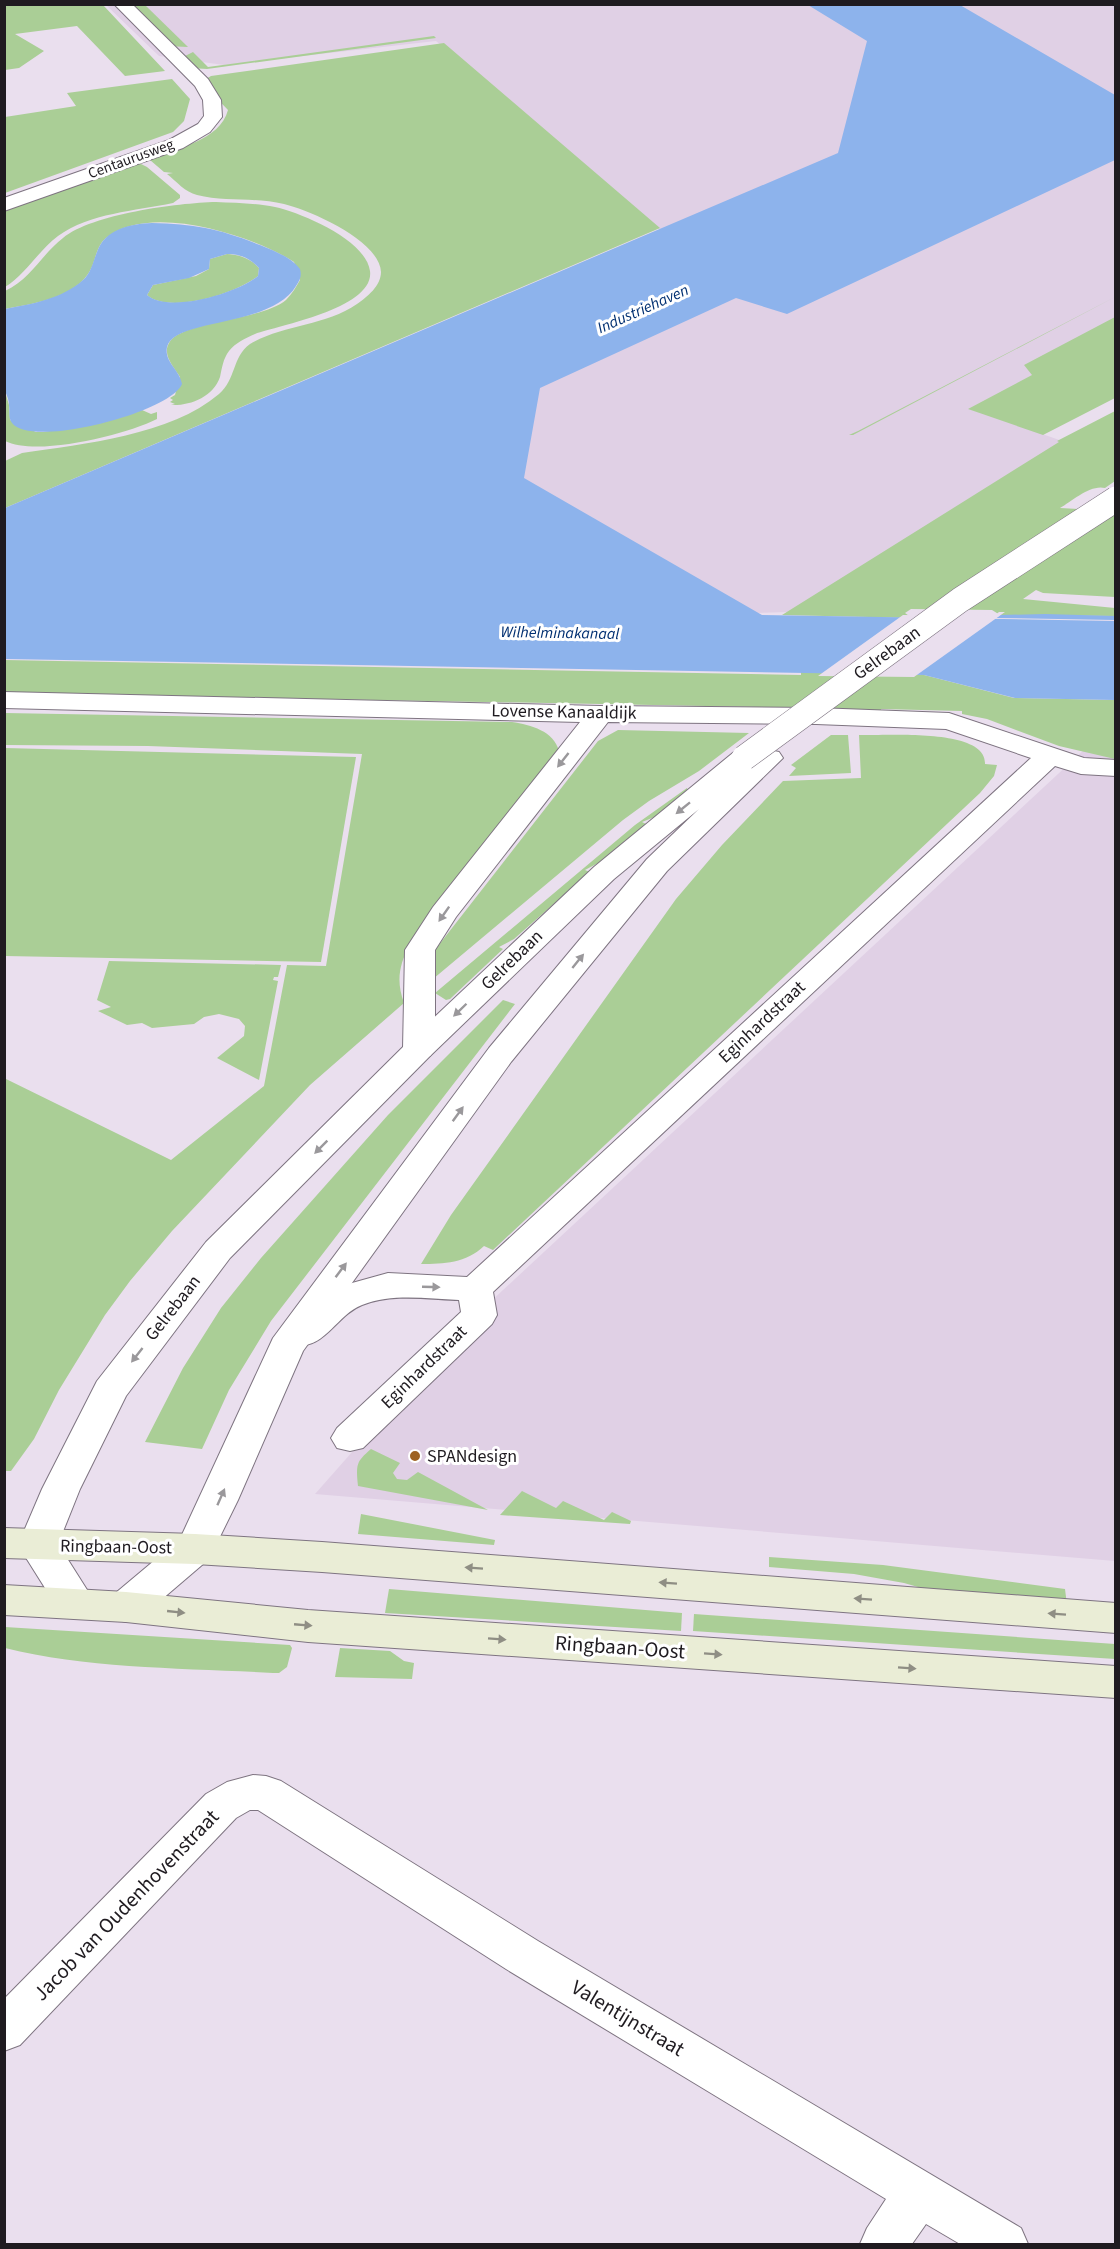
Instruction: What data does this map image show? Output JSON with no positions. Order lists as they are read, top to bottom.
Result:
{
  "streets": {
    "main road": ["Ringbaan-Oost"],
    "street": [
      "Centaurusweg",
      "Gelrebaan",
      "Lovense Kanaaldijk",
      "Eginhardstraat",
      "Jacob van Oudenhovenstraat",
      "Valentijnstraat"
    ]
  },
  "crossings": [
    ["Gelrebaan", "Ringbaan-Oost"],
    ["Lovense Kanaaldijk", "Eginhardstraat"],
    ["Jacob van Oudenhovenstraat", "Valentijnstraat"]
  ],
  "water": ["Industriehaven", "Wilhelminakanaal"],
  "places": ["SPANdesign"]
}
